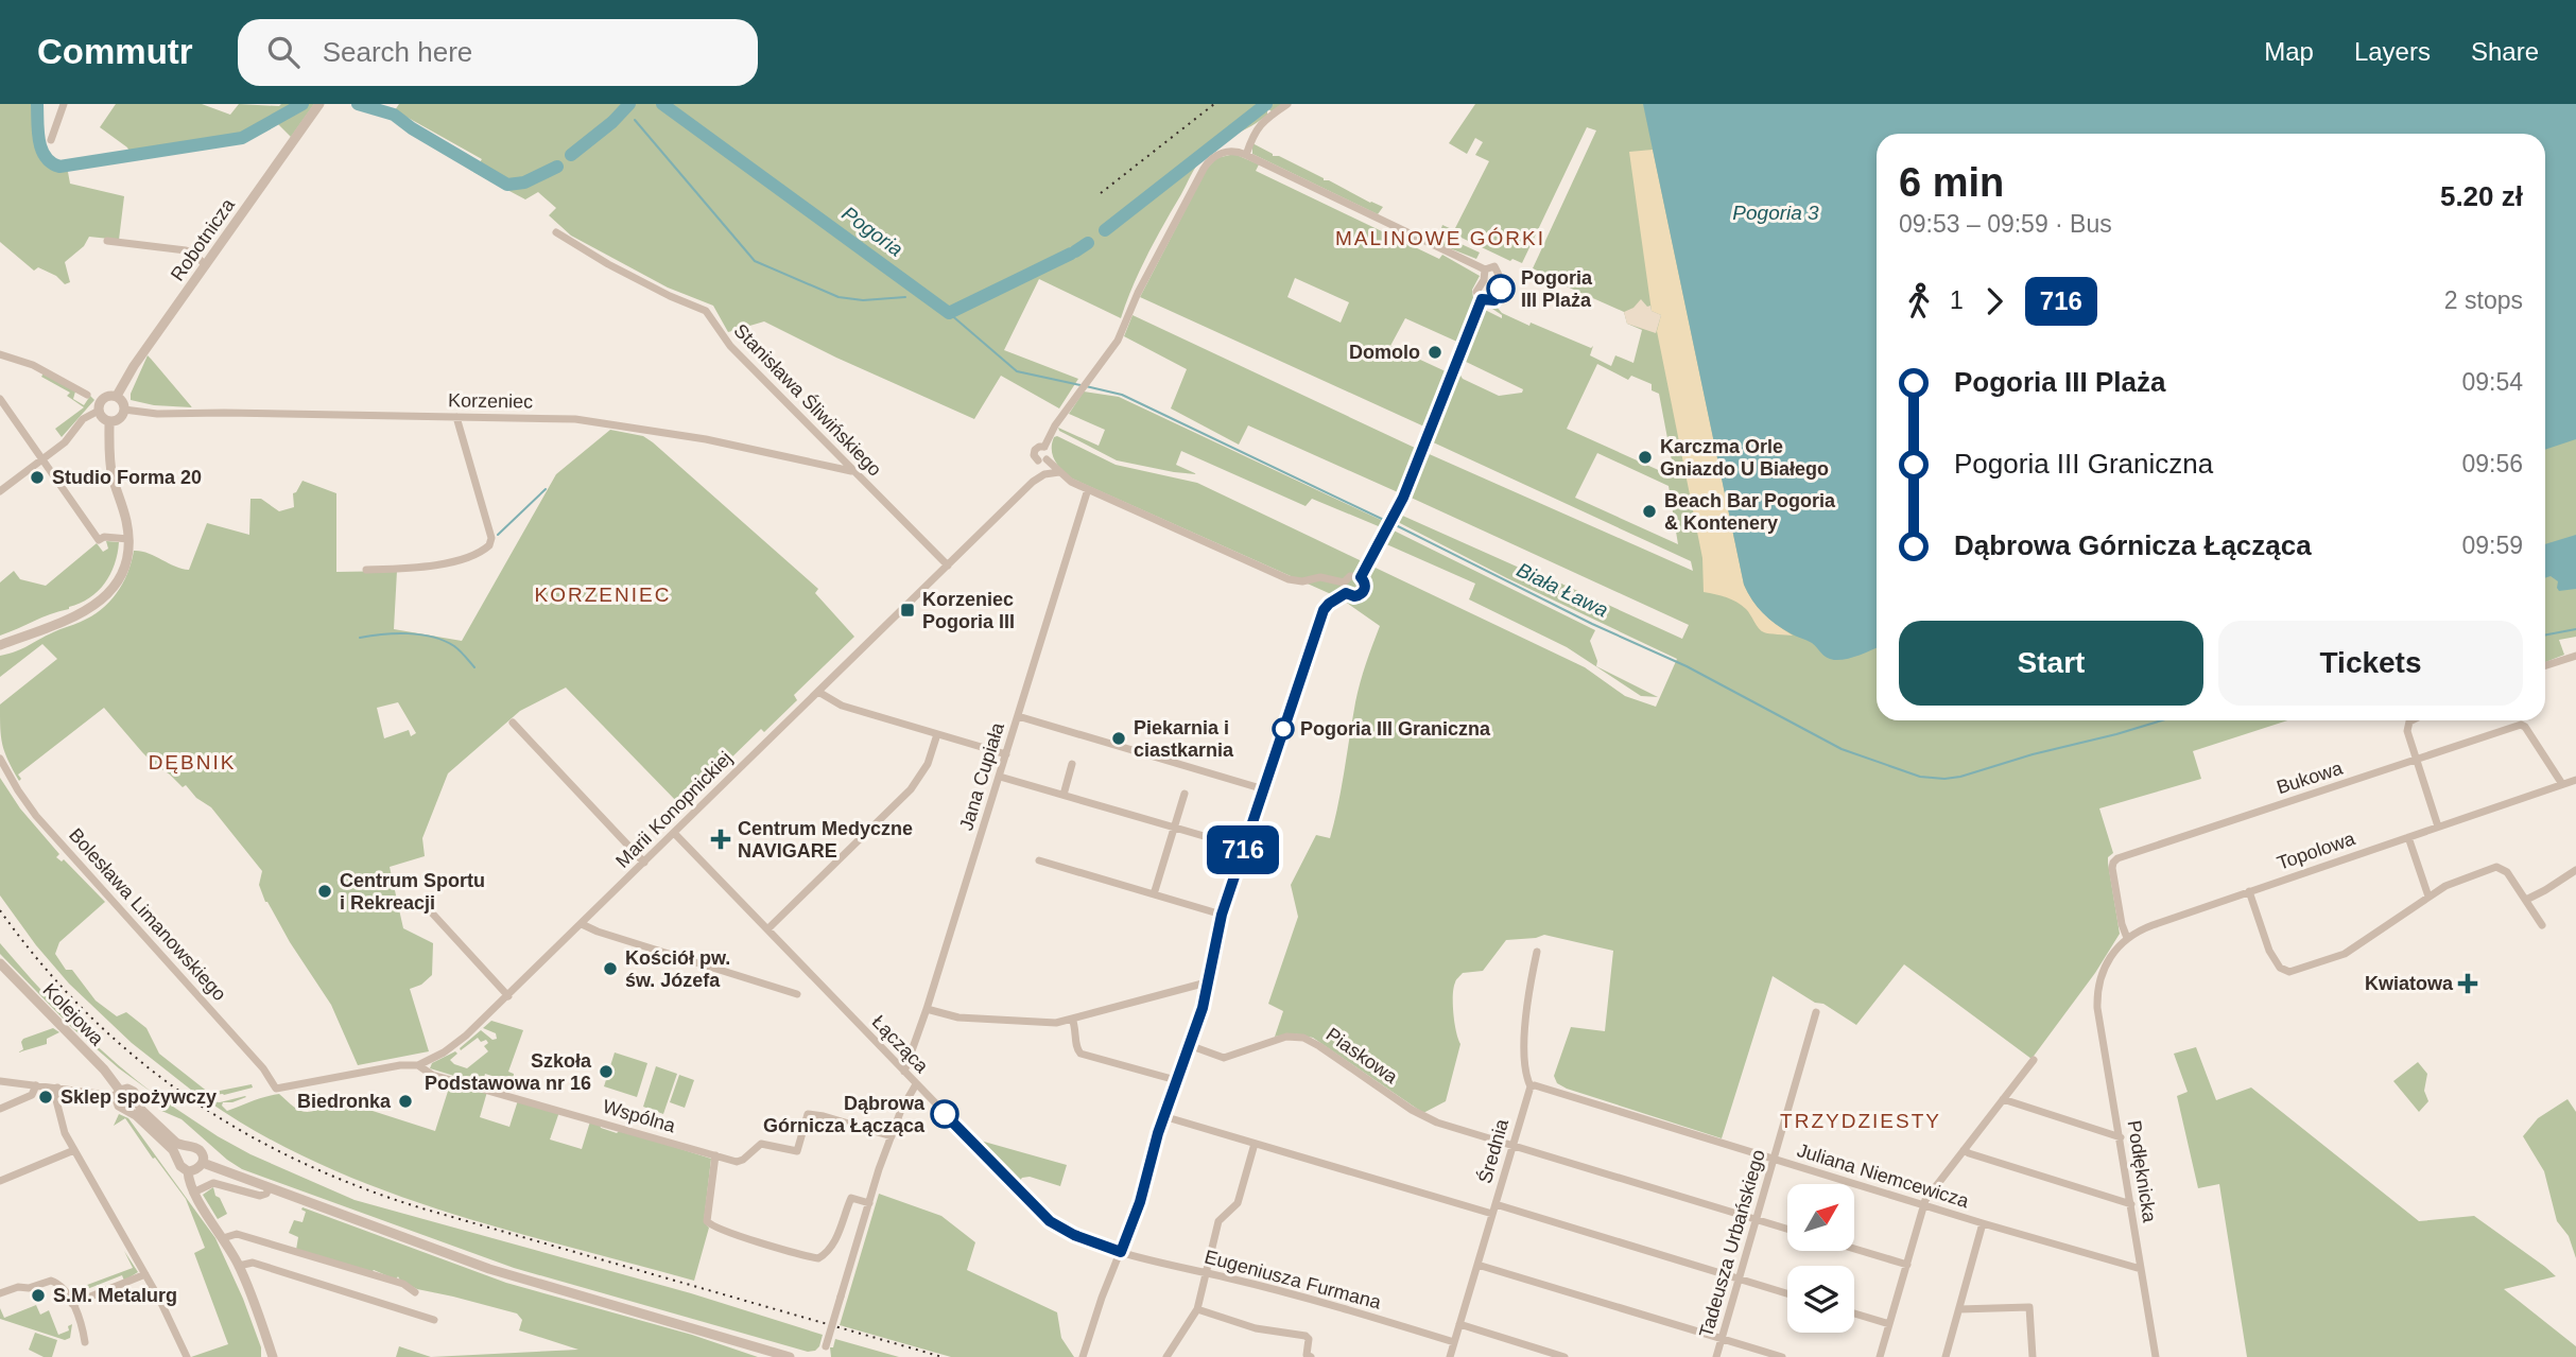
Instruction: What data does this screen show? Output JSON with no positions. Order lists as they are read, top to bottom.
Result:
{
  "streets": {
    "street": [
      "Robotnicza",
      "Stanisława Śliwińskiego",
      "Korzeniec",
      "Jana Cupiała",
      "Bukowa",
      "Marii Konopnickiej",
      "Topolowa",
      "Bolesława Limanowskiego",
      "Kolejowa",
      "Łącząca",
      "Piaskowa",
      "Wspólna",
      "Średnia",
      "Podłęknicka",
      "Juliana Niemcewicza",
      "Tadeusza Urbańskiego",
      "Eugeniusza Furmana"
    ]
  },
  "crossings": [
    ["Robotnicza", "Korzeniec"],
    ["Stanisława Śliwińskiego", "Korzeniec"],
    ["Stanisława Śliwińskiego", "Marii Konopnickiej"],
    ["Jana Cupiała", "Łącząca"],
    ["Bukowa", "Topolowa"],
    ["Marii Konopnickiej", "Bolesława Limanowskiego"],
    ["Marii Konopnickiej", "Łącząca"],
    ["Marii Konopnickiej", "Wspólna"],
    ["Topolowa", "Podłęknicka"],
    ["Łącząca", "Eugeniusza Furmana"],
    ["Piaskowa", "Średnia"],
    ["Piaskowa", "Tadeusza Urbańskiego"],
    ["Średnia", "Juliana Niemcewicza"],
    ["Średnia", "Eugeniusza Furmana"],
    ["Podłęknicka", "Juliana Niemcewicza"],
    ["Juliana Niemcewicza", "Tadeusza Urbańskiego"]
  ],
  "districts": [
    "MALINOWE GÓRKI",
    "KORZENIEC",
    "DĘBNIK",
    "TRZYDZIESTY"
  ],
  "water": ["Pogoria 3", "Pogoria", "Biała Ława"],
  "places": {
    "other": [
      "Pogoria III Plaża",
      "Domolo",
      "Karczma Orle Gniazdo U Białego",
      "Studio Forma 20",
      "Beach Bar Pogoria & Kontenery",
      "Pogoria III Graniczna",
      "Piekarnia i ciastkarnia",
      "Centrum Sportu i Rekreacji",
      "Kościół pw. św. Józefa",
      "Szkoła Podstawowa nr 16",
      "Sklep spożywczy",
      "Biedronka",
      "Dąbrowa Górnicza Łącząca",
      "S.M. Metalurg"
    ],
    "transit": ["Korzeniec Pogoria III"],
    "health": ["Centrum Medyczne NAVIGARE", "Kwiatowa"]
  },
  "lines": ["bus line 716"],
  "north": "top right",
  "page": {
    "header": "Commutr",
    "search": "Search here",
    "nav": ["Map", "Layers", "Share"],
    "on_map": "716",
    "heading": ["6 min", "09:53 – 09:59 · Bus", "5.20 zł"],
    "legs": ["1", "716", "2 stops"],
    "list": [
      {
        "name": "Pogoria III Plaża",
        "value": "09:54"
      },
      {
        "name": "Pogoria III Graniczna",
        "value": "09:56"
      },
      {
        "name": "Dąbrowa Górnicza Łącząca",
        "value": "09:59"
      }
    ],
    "buttons": ["Start", "Tickets"]
  }
}
